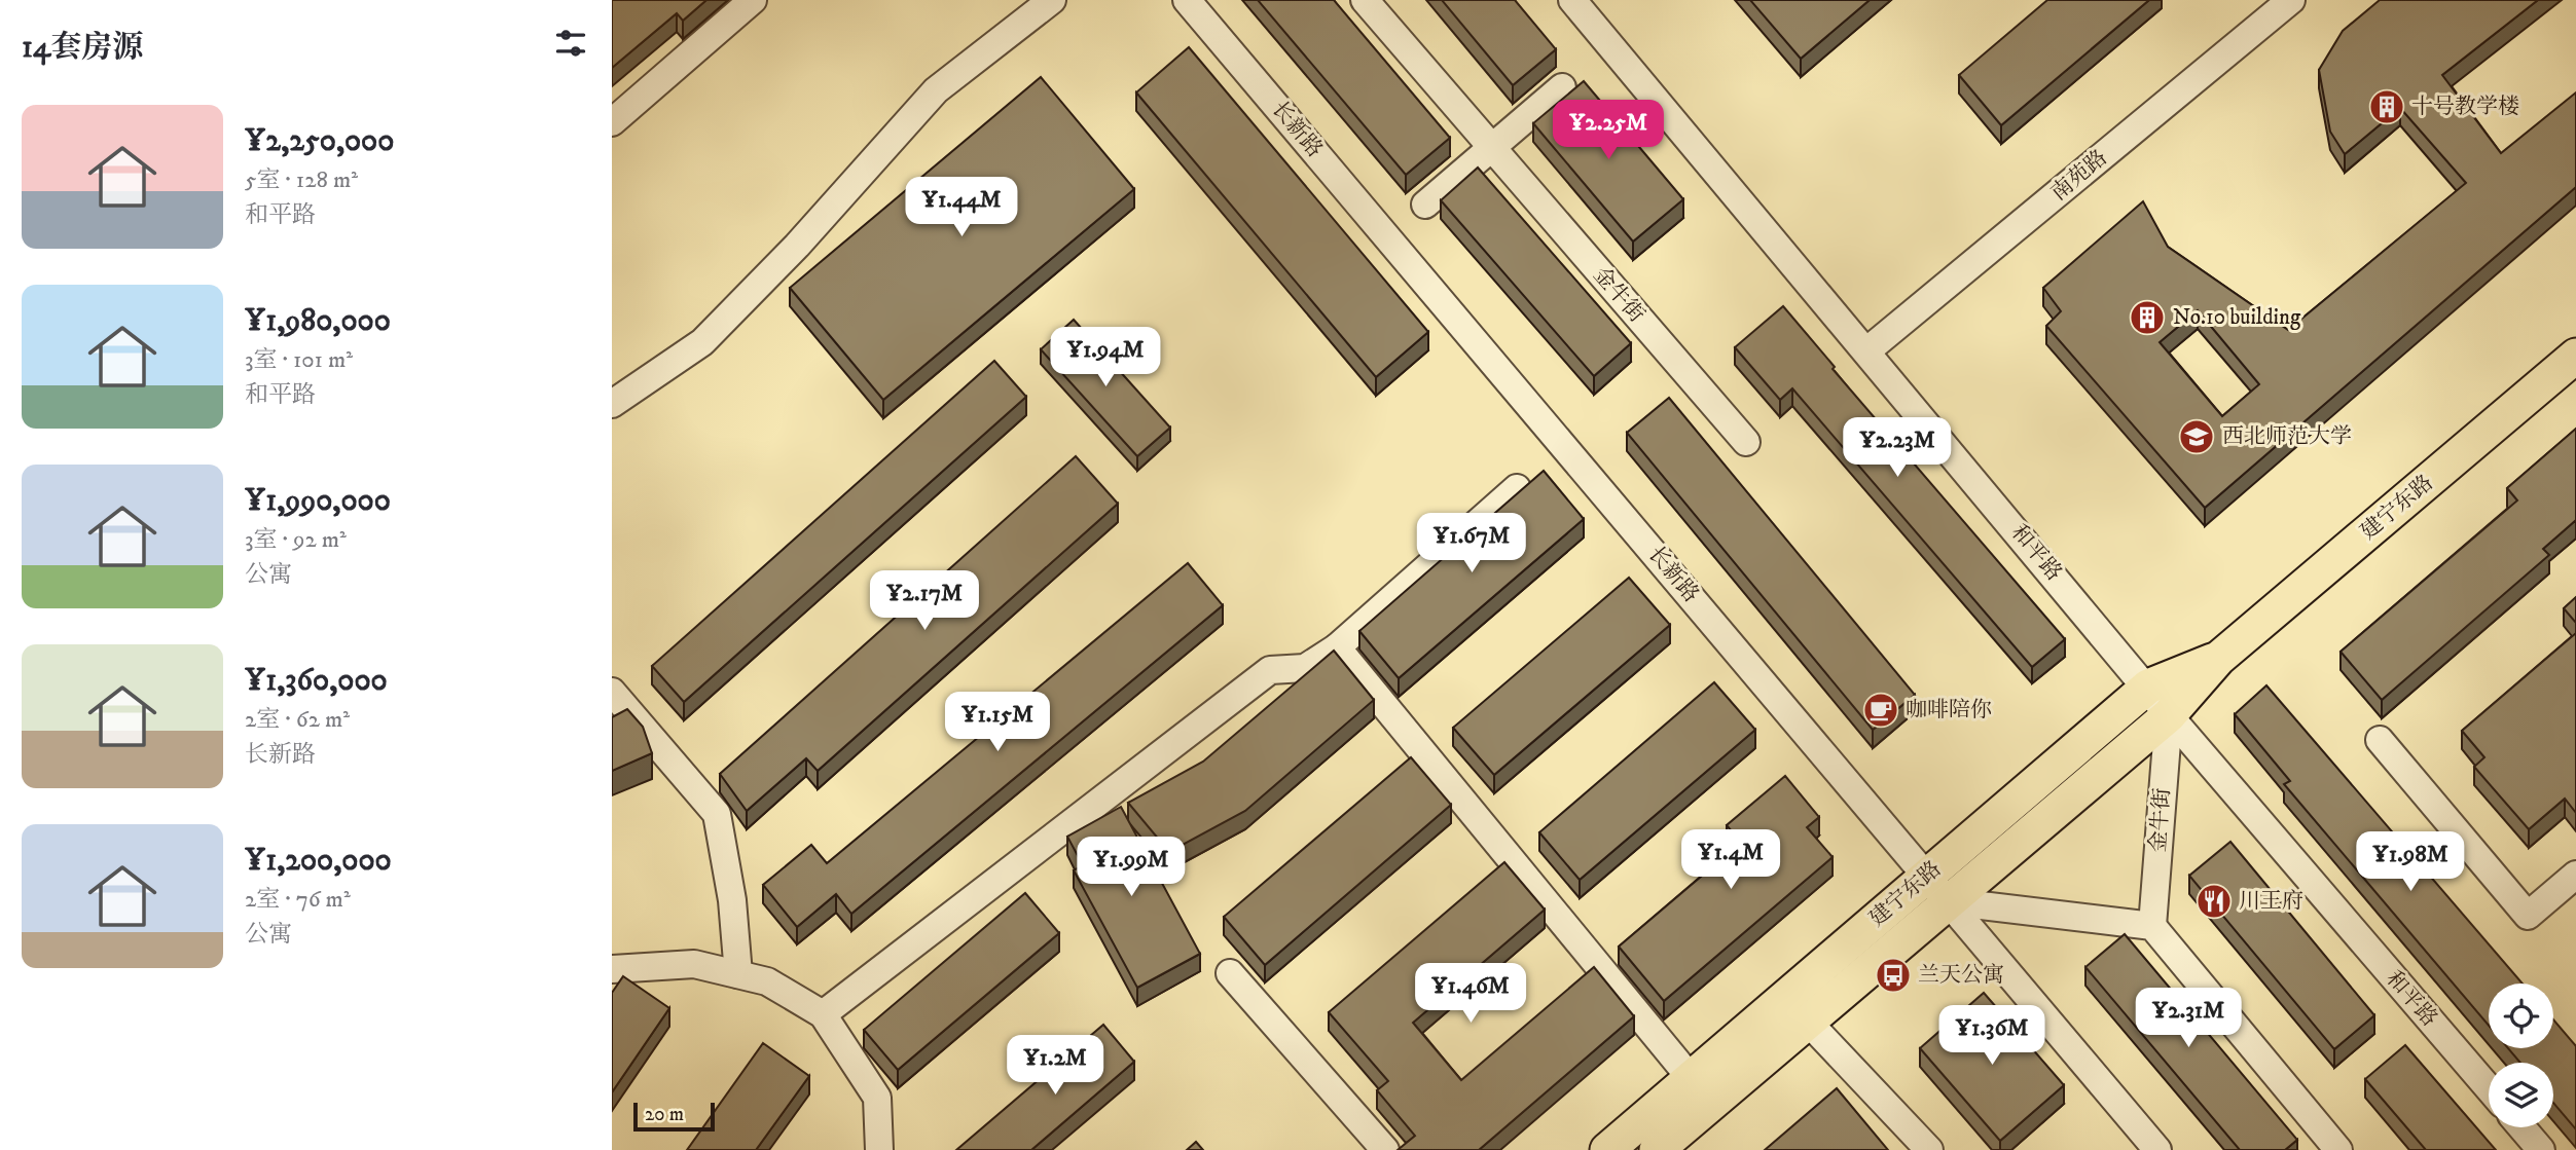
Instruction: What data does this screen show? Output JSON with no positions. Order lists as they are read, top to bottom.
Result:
{
  "streets": {
    "main road": ["建宁东路"],
    "street": [
      "长新路",
      "南苑路",
      "金牛街",
      "和平路"
    ]
  },
  "crossings": [
    ["长新路", "建宁东路"],
    ["南苑路", "和平路"],
    ["金牛街", "建宁东路"],
    ["金牛街", "和平路"],
    ["建宁东路", "和平路"]
  ],
  "places": {
    "building": ["十号教学楼", "No.10 building"],
    "school or university": ["西北师范大学"],
    "cafe": ["咖啡陪你"],
    "restaurant": ["川王府"],
    "bus stop": ["兰天公寓"]
  },
  "scale_bar": "20 m",
  "page": {
    "heading": "14套房源",
    "list": [
      {
        "name": "¥2,250,000",
        "note": "5室 · 128 m² · 和平路"
      },
      {
        "name": "¥1,980,000",
        "note": "3室 · 101 m² · 和平路"
      },
      {
        "name": "¥1,990,000",
        "note": "3室 · 92 m² · 公寓"
      },
      {
        "name": "¥1,360,000",
        "note": "2室 · 62 m² · 长新路"
      },
      {
        "name": "¥1,200,000",
        "note": "2室 · 76 m² · 公寓"
      }
    ],
    "price": [
      "¥2.25M",
      "¥1.44M",
      "¥1.94M",
      "¥2.23M",
      "¥1.67M",
      "¥2.17M",
      "¥1.15M",
      "¥1.4M",
      "¥1.98M",
      "¥1.99M",
      "¥1.46M",
      "¥2.31M",
      "¥1.36M",
      "¥1.2M"
    ],
    "scale": "20 m"
  }
}
